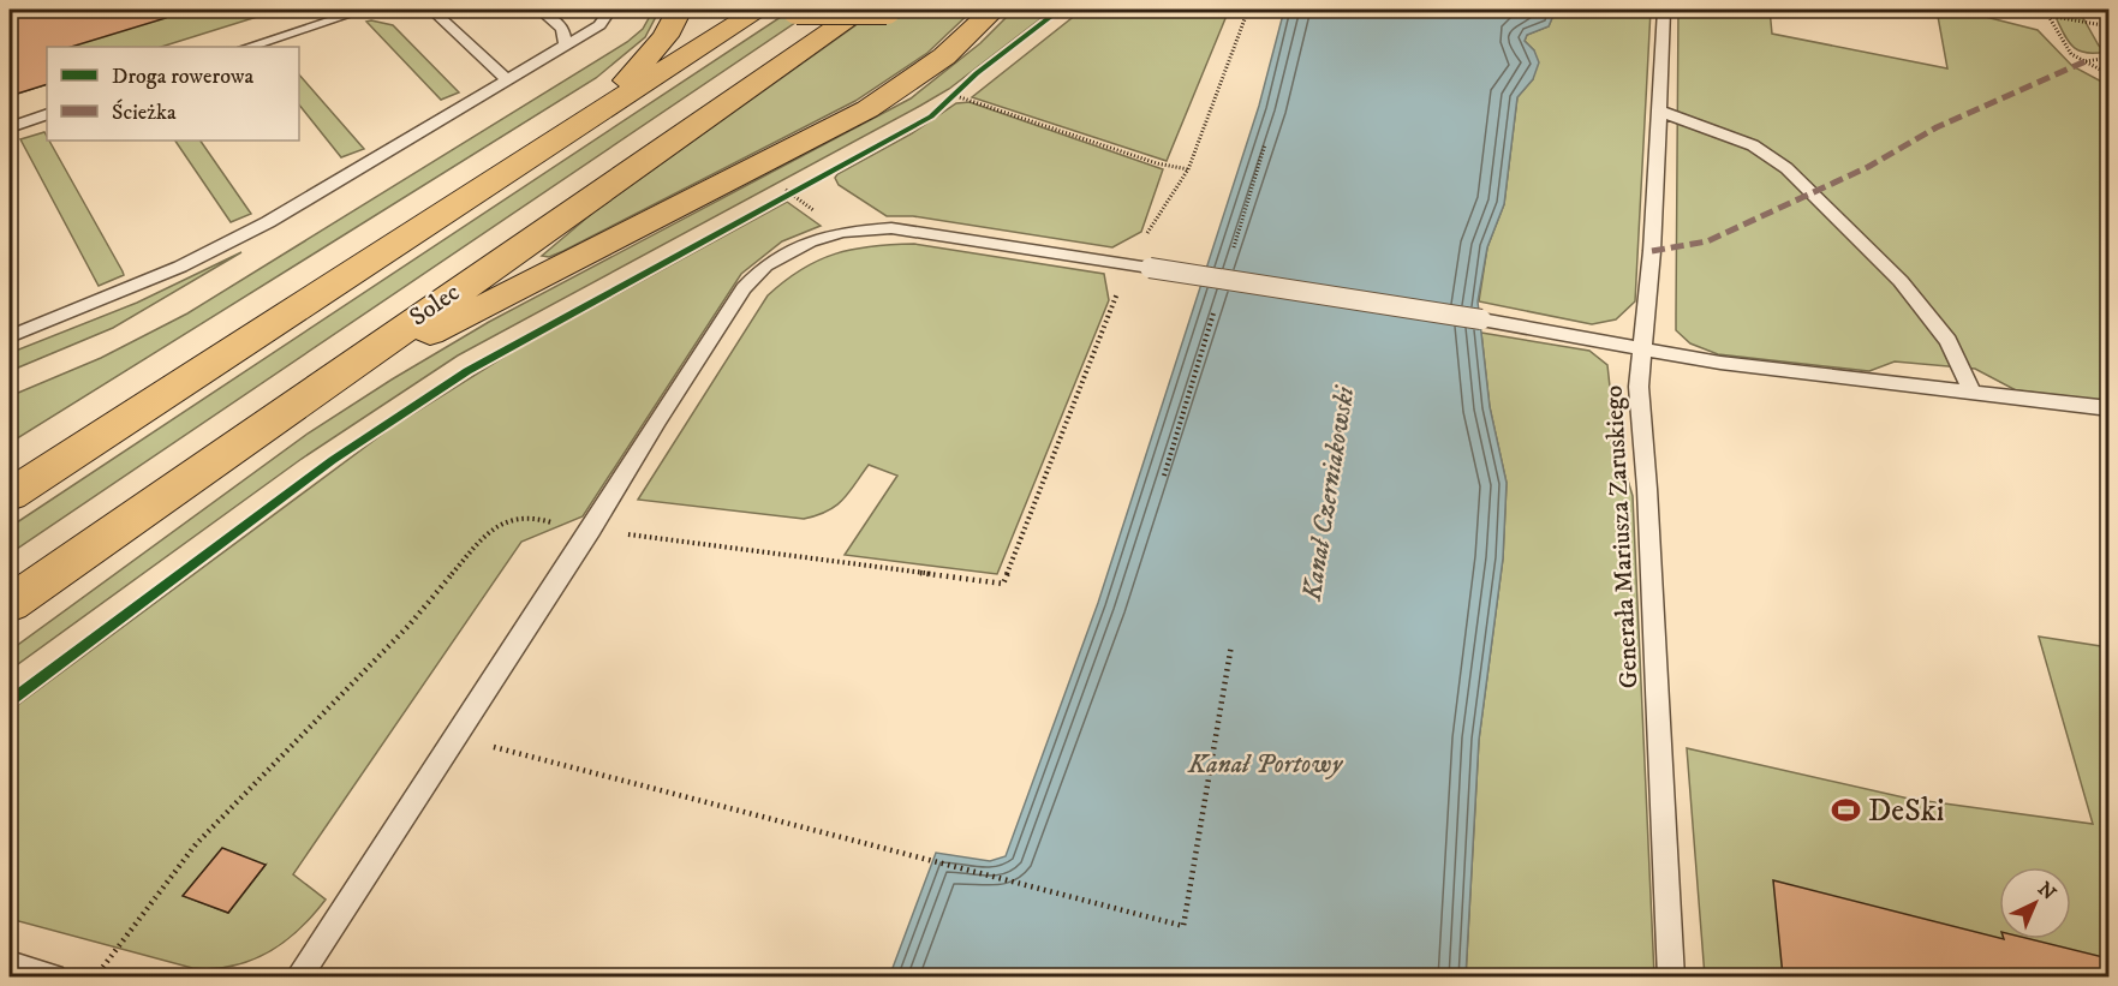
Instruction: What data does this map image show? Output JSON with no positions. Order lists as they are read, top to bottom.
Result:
{
  "streets": {
    "main road": ["Solec"],
    "lane": ["Generała Mariusza Zaruskiego"]
  },
  "water": ["Kanał Czerniakowski", "Kanał Portowy"],
  "places": {
    "sports": ["DeSki"]
  },
  "legend": ["Droga rowerowa", "Ścieżka"],
  "north": "top right"
}
